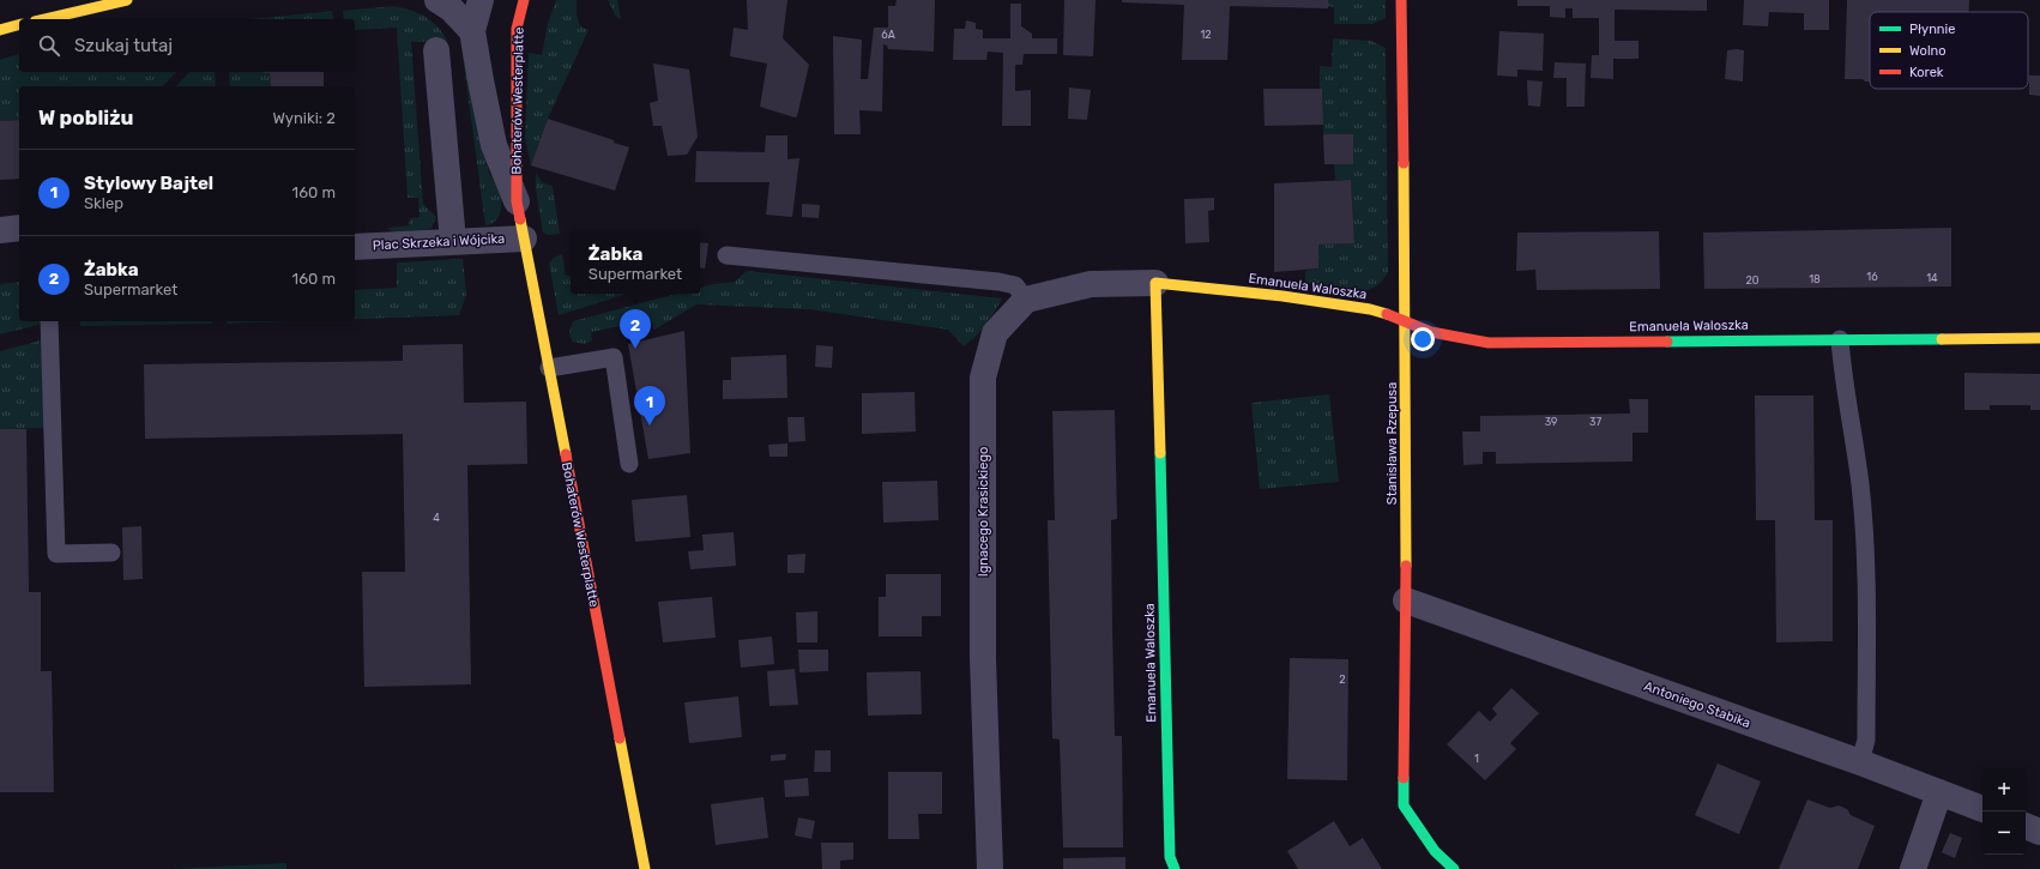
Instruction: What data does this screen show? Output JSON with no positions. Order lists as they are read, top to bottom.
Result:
{
  "streets": {
    "street": [
      "Bohaterów Westerplatte",
      "Plac Skrzeka i Wójcika",
      "Emanuela Waloszka",
      "Stanisława Rzepusa",
      "Ignacego Krasickiego",
      "Antoniego Stabika"
    ]
  },
  "crossings": [
    ["Bohaterów Westerplatte", "Plac Skrzeka i Wójcika"],
    ["Emanuela Waloszka", "Stanisława Rzepusa"],
    ["Stanisława Rzepusa", "Antoniego Stabika"]
  ],
  "house_numbers": [
    "6A",
    "12",
    "16",
    "14",
    "18",
    "20",
    "39",
    "37",
    "4",
    "2",
    "1"
  ],
  "legend": ["Płynnie", "Wolno", "Korek"],
  "page": {
    "search": "Szukaj tutaj",
    "heading": ["W pobliżu", "Wyniki: 2"],
    "list": [
      {
        "mark": "1",
        "name": "Stylowy Bajtel",
        "note": "Sklep",
        "value": "160 m"
      },
      {
        "mark": "2",
        "name": "Żabka",
        "note": "Supermarket",
        "value": "160 m"
      }
    ],
    "popup": ["Żabka", "Supermarket"],
    "pins": ["2", "1"],
    "map_buttons": ["+", "−"]
  }
}
